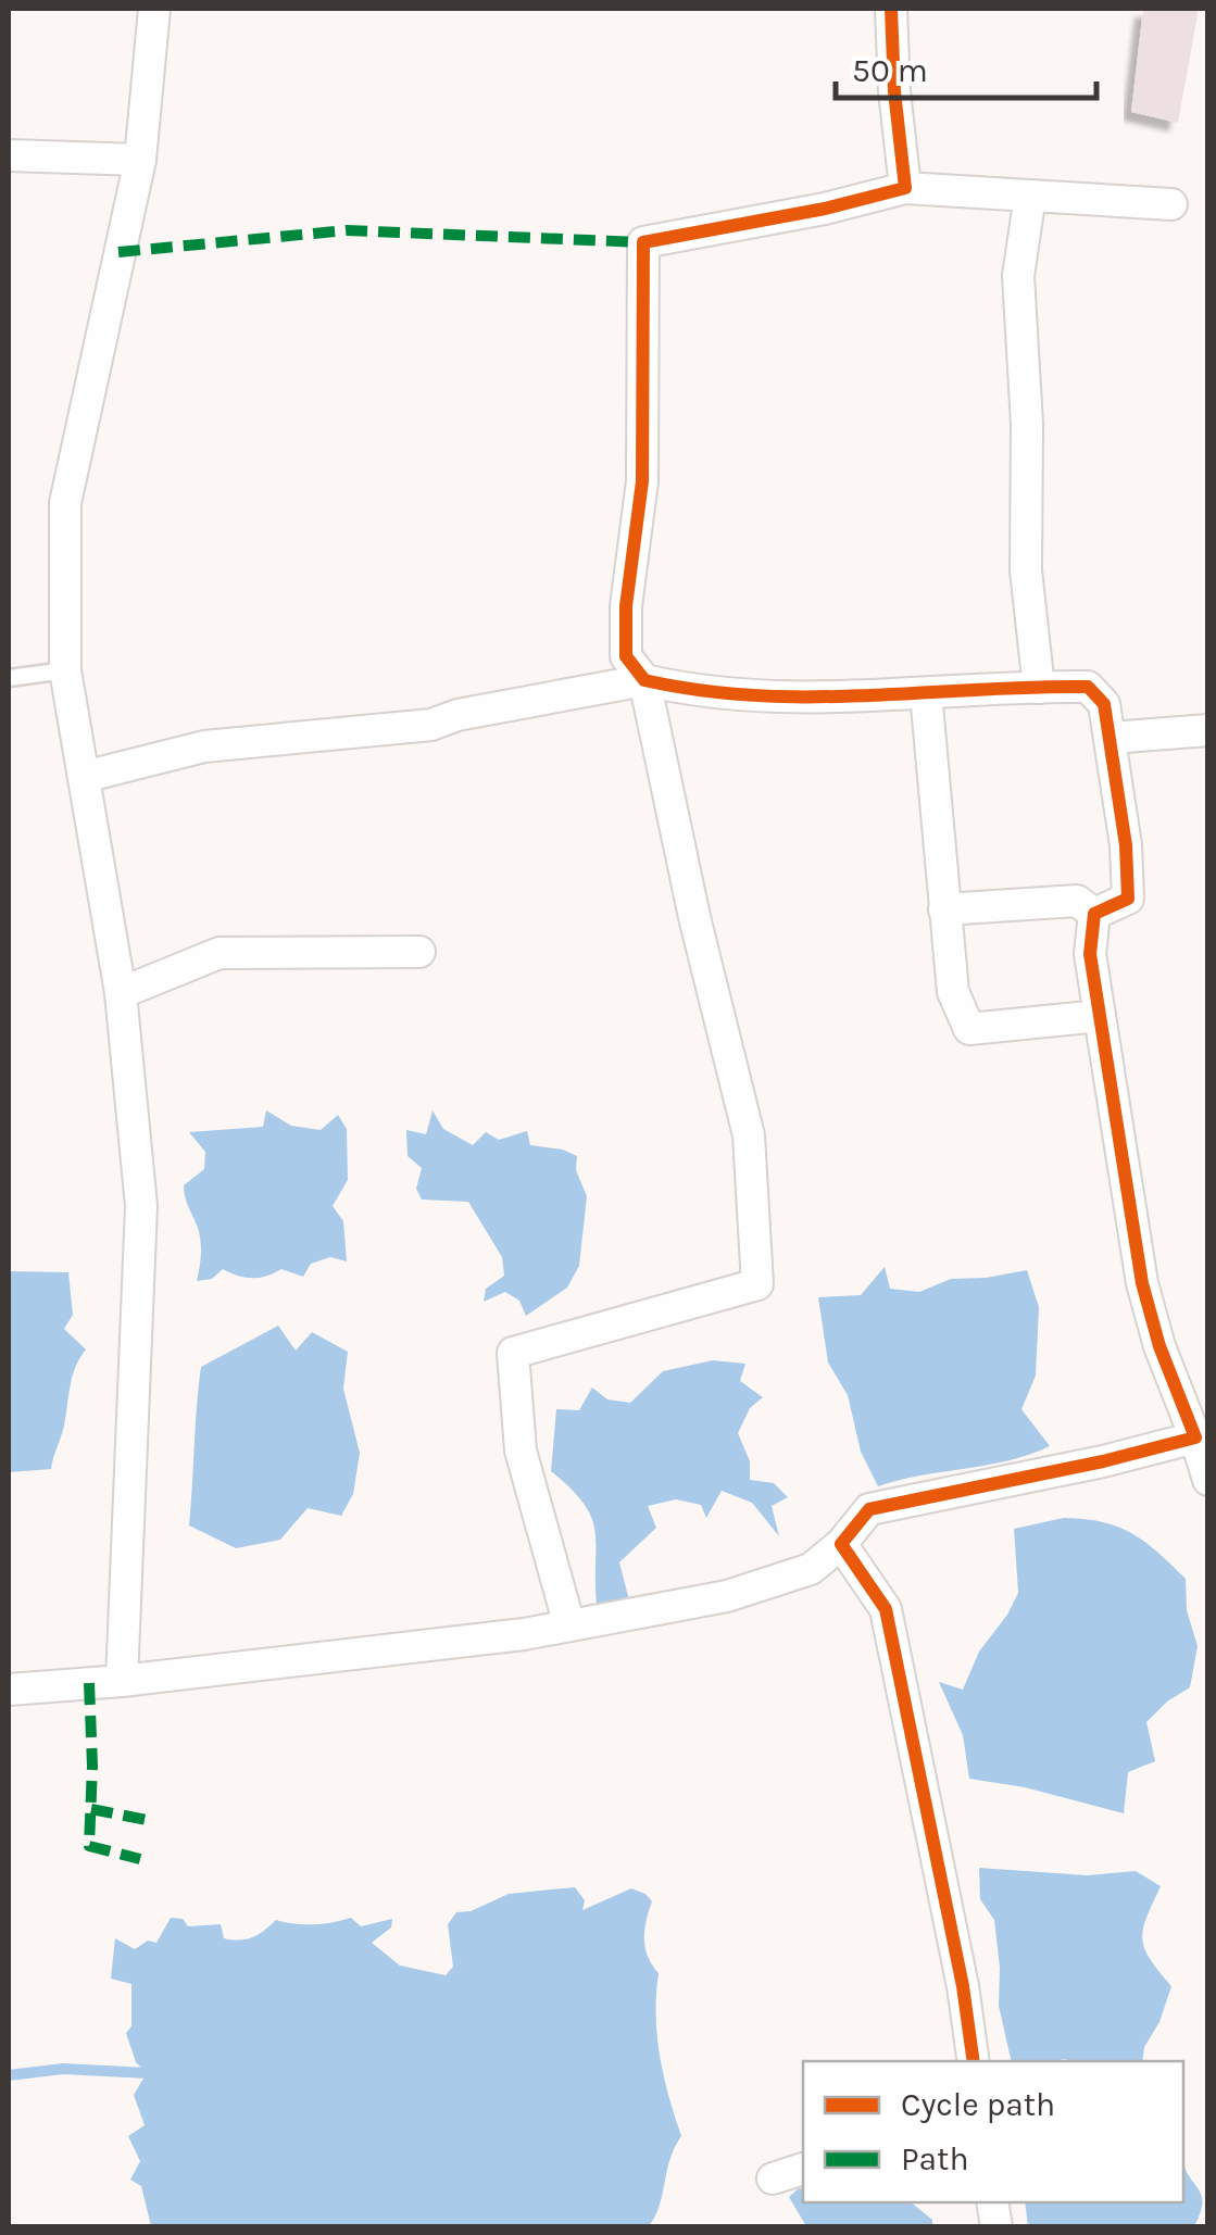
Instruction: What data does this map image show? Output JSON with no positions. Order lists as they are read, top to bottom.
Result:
{
  "legend": ["Cycle path", "Path"],
  "scale_bar": "50 m"
}
